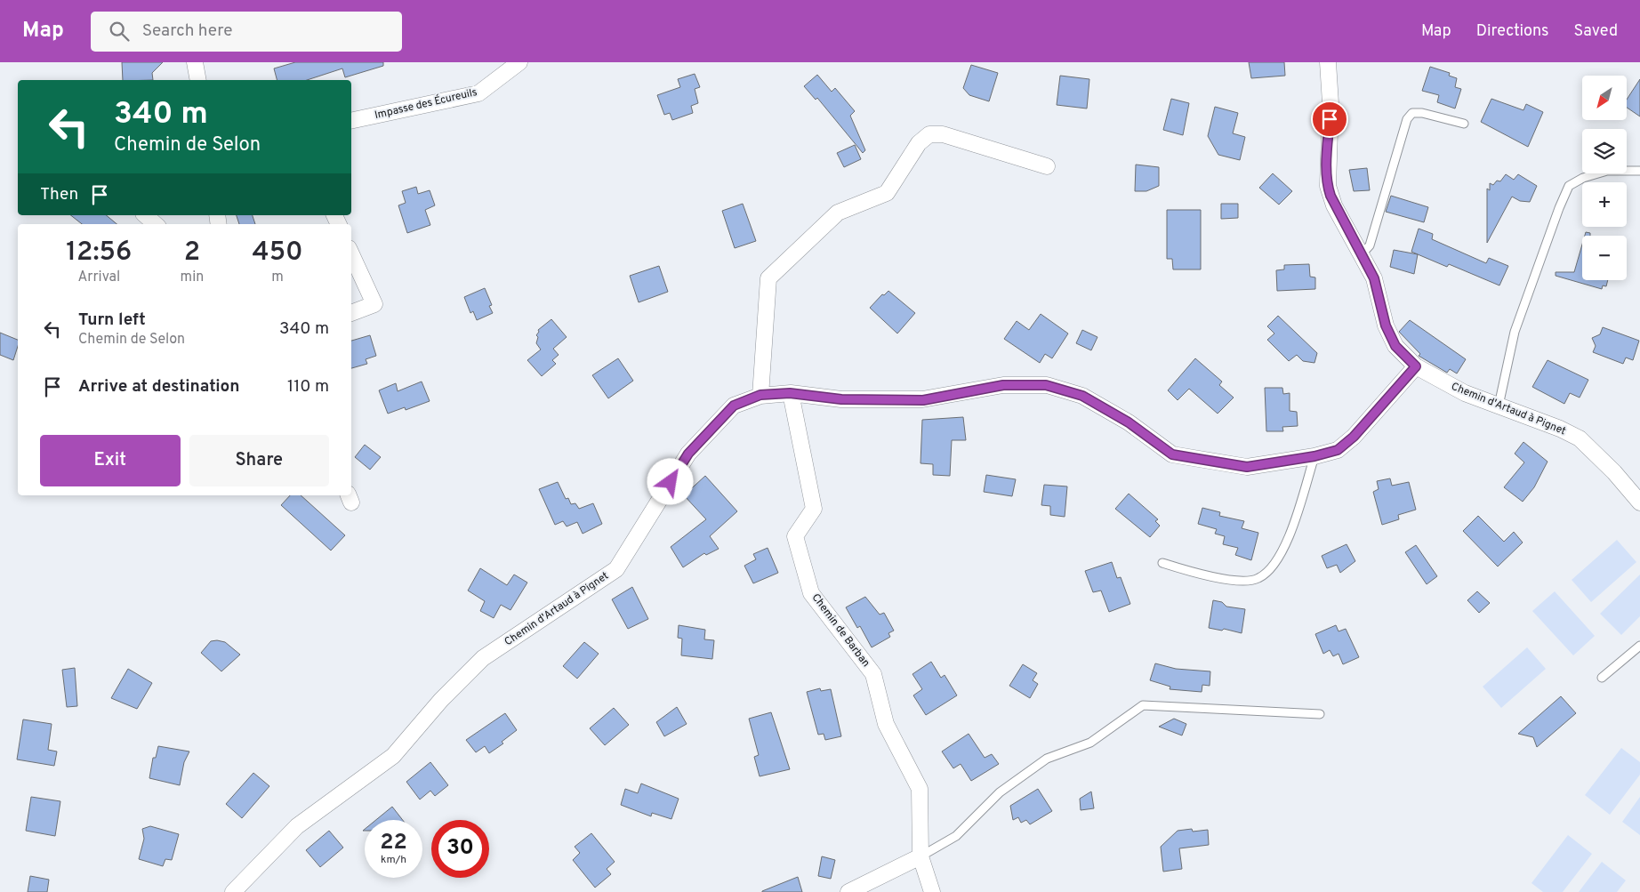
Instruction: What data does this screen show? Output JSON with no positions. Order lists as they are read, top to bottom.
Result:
{
  "streets": {
    "street": ["Impasse des Écureuils", "Chemin d'Artaud à Pignet", "Chemin de Barban"]
  },
  "crossings": [
    ["Chemin d'Artaud à Pignet", "Chemin de Barban"]
  ],
  "north": "bottom left",
  "page": {
    "header": "Map",
    "search": "Search here",
    "nav": ["Map", "Directions", "Saved"],
    "map_buttons": ["+", "−"],
    "turn": ["340 m", "Chemin de Selon"],
    "then": "Then",
    "eta": [
      "12:56",
      "Arrival",
      "2",
      "min",
      "450",
      "m"
    ],
    "list": [
      {
        "name": "Turn left",
        "note": "Chemin de Selon",
        "value": "340 m"
      },
      {
        "name": "Arrive at destination",
        "value": "110 m"
      }
    ],
    "buttons": ["Exit", "Share"],
    "speed": "22 km/h",
    "limit": "30"
  }
}
